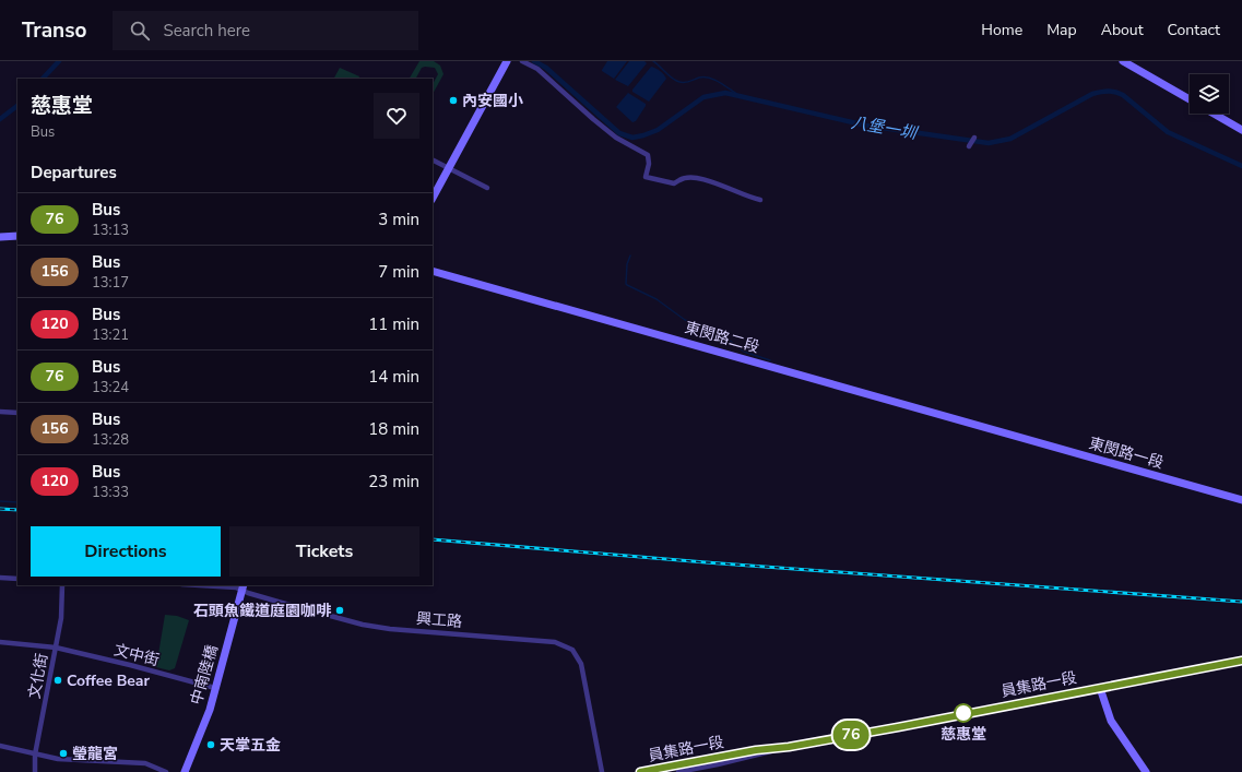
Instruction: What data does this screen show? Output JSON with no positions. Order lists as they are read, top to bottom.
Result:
{
  "streets": {
    "main road": [
      "東閔路二段",
      "東閔路一段",
      "中南陸橋",
      "員集路一段"
    ],
    "street": ["興工路", "文中街", "文化街"]
  },
  "crossings": [
    ["東閔路二段", "東閔路一段"],
    ["文中街", "文化街"]
  ],
  "water": ["八堡一圳"],
  "places": [
    "內安國小",
    "石頭魚鐵道庭園咖啡",
    "Coffee Bear",
    "慈惠堂",
    "天掌五金",
    "瑩龍宮"
  ],
  "lines": ["bus line 76"],
  "page": {
    "header": "Transo",
    "search": "Search here",
    "nav": [
      "Home",
      "Map",
      "About",
      "Contact"
    ],
    "on_map": "76",
    "heading": [
      ["慈惠堂", "Bus"],
      "Departures"
    ],
    "list": [
      {
        "mark": "76",
        "name": "Bus",
        "note": "13:13",
        "value": "3 min"
      },
      {
        "mark": "156",
        "name": "Bus",
        "note": "13:17",
        "value": "7 min"
      },
      {
        "mark": "120",
        "name": "Bus",
        "note": "13:21",
        "value": "11 min"
      },
      {
        "mark": "76",
        "name": "Bus",
        "note": "13:24",
        "value": "14 min"
      },
      {
        "mark": "156",
        "name": "Bus",
        "note": "13:28",
        "value": "18 min"
      },
      {
        "mark": "120",
        "name": "Bus",
        "note": "13:33",
        "value": "23 min"
      }
    ],
    "buttons": ["Directions", "Tickets"]
  }
}
